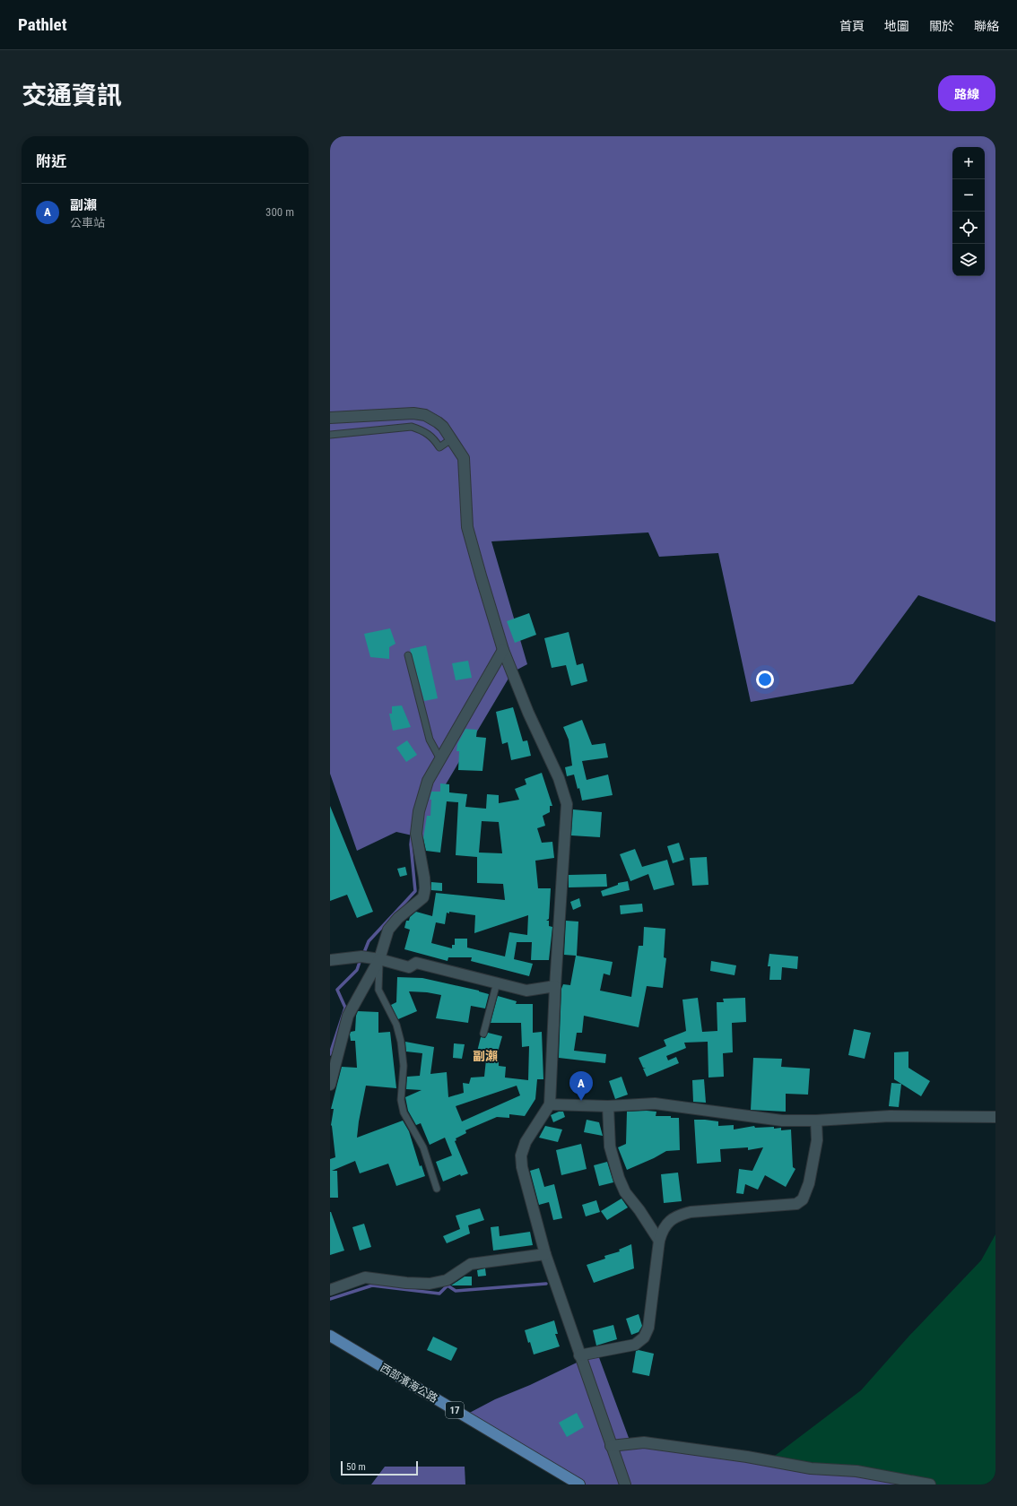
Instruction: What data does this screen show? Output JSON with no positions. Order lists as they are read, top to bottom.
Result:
{
  "streets": {
    "main road": ["西部濱海公路", "17"]
  },
  "districts": ["副瀨"],
  "scale_bar": "50 m",
  "page": {
    "header": "Pathlet",
    "nav": [
      "首頁",
      "地圖",
      "關於",
      "聯絡"
    ],
    "title": "交通資訊",
    "buttons": "路線",
    "heading": "附近",
    "map_buttons": ["+", "−"],
    "list": [
      {
        "mark": "A",
        "name": "副瀨",
        "note": "公車站",
        "value": "300 m"
      }
    ],
    "pins": "A",
    "scale": "50 m"
  }
}
